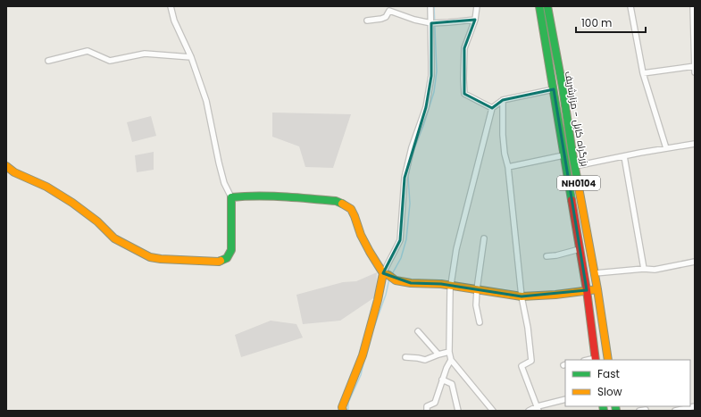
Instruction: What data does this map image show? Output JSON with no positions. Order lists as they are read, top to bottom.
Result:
{
  "streets": {
    "main road": ["بزرگراه کابل - مزارشریف", "NH0104"]
  },
  "legend": ["Fast", "Slow"],
  "scale_bar": "100 m"
}
